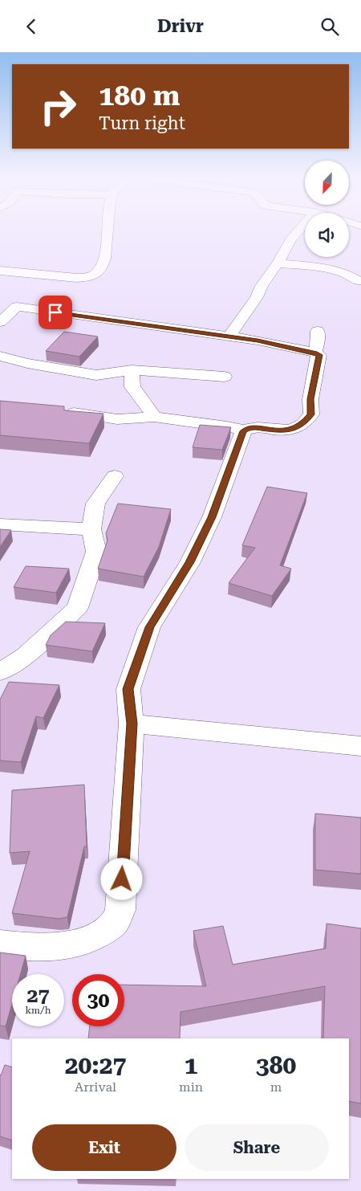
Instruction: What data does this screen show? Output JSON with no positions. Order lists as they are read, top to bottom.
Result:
{
  "north": "bottom left",
  "page": {
    "header": "Drivr",
    "turn": ["180 m", "Turn right"],
    "speed": "27 km/h",
    "limit": "30",
    "eta": [
      "20:27",
      "Arrival",
      "1",
      "min",
      "380",
      "m"
    ],
    "buttons": ["Exit", "Share"]
  }
}
